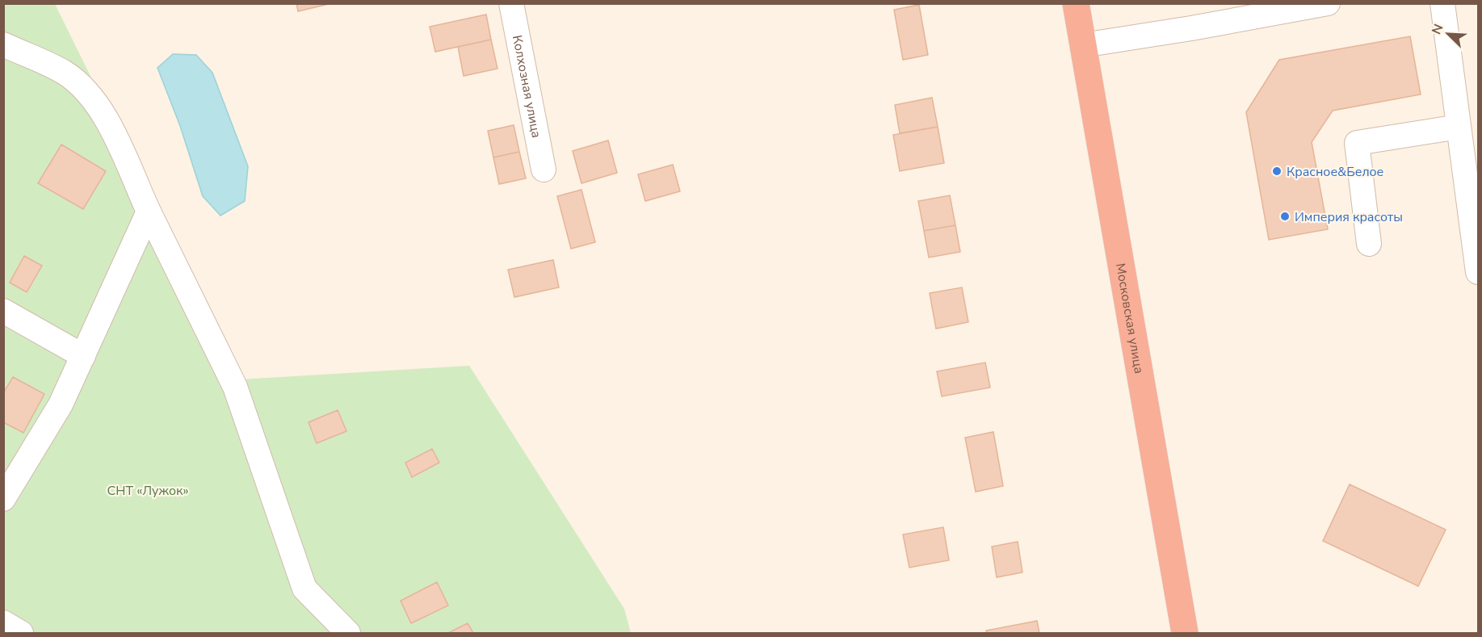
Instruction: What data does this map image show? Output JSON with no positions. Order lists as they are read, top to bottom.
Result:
{
  "streets": {
    "highway": ["Московская улица"],
    "street": ["Колхозная улица"]
  },
  "parks": ["СНТ «Лужок»"],
  "places": ["Красное&Белое", "Империя красоты"],
  "north": "top left"
}
